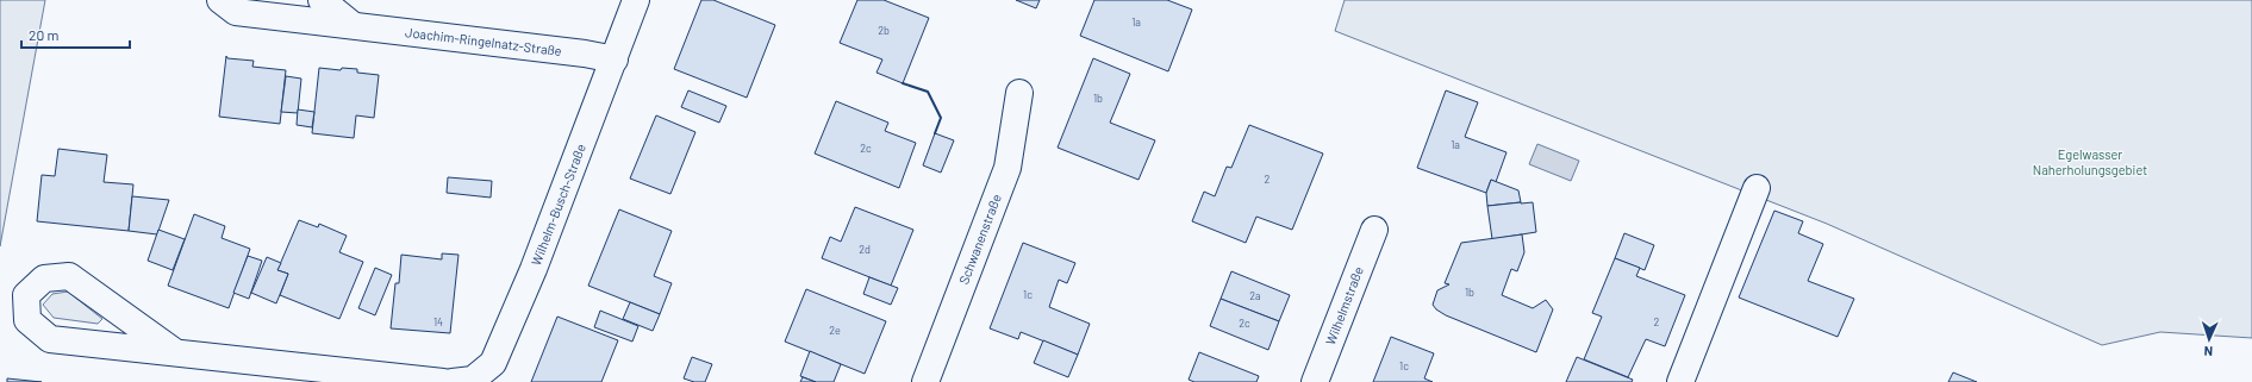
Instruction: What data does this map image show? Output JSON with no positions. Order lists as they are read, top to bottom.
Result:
{
  "streets": {
    "street": [
      "Joachim-Ringelnatz-Straße",
      "Wilhelm-Busch-Straße",
      "Schwanenstraße",
      "Wilhelmstraße"
    ]
  },
  "crossings": [
    ["Joachim-Ringelnatz-Straße", "Wilhelm-Busch-Straße"]
  ],
  "parks": ["Egelwasser Naherholungsgebiet"],
  "house_numbers": [
    "1a",
    "2b",
    "1b",
    "1a",
    "2c",
    "2",
    "2d",
    "1b",
    "1c",
    "2a",
    "14",
    "2",
    "2c",
    "2e",
    "1c"
  ],
  "scale_bar": "20 m",
  "north": "bottom"
}
